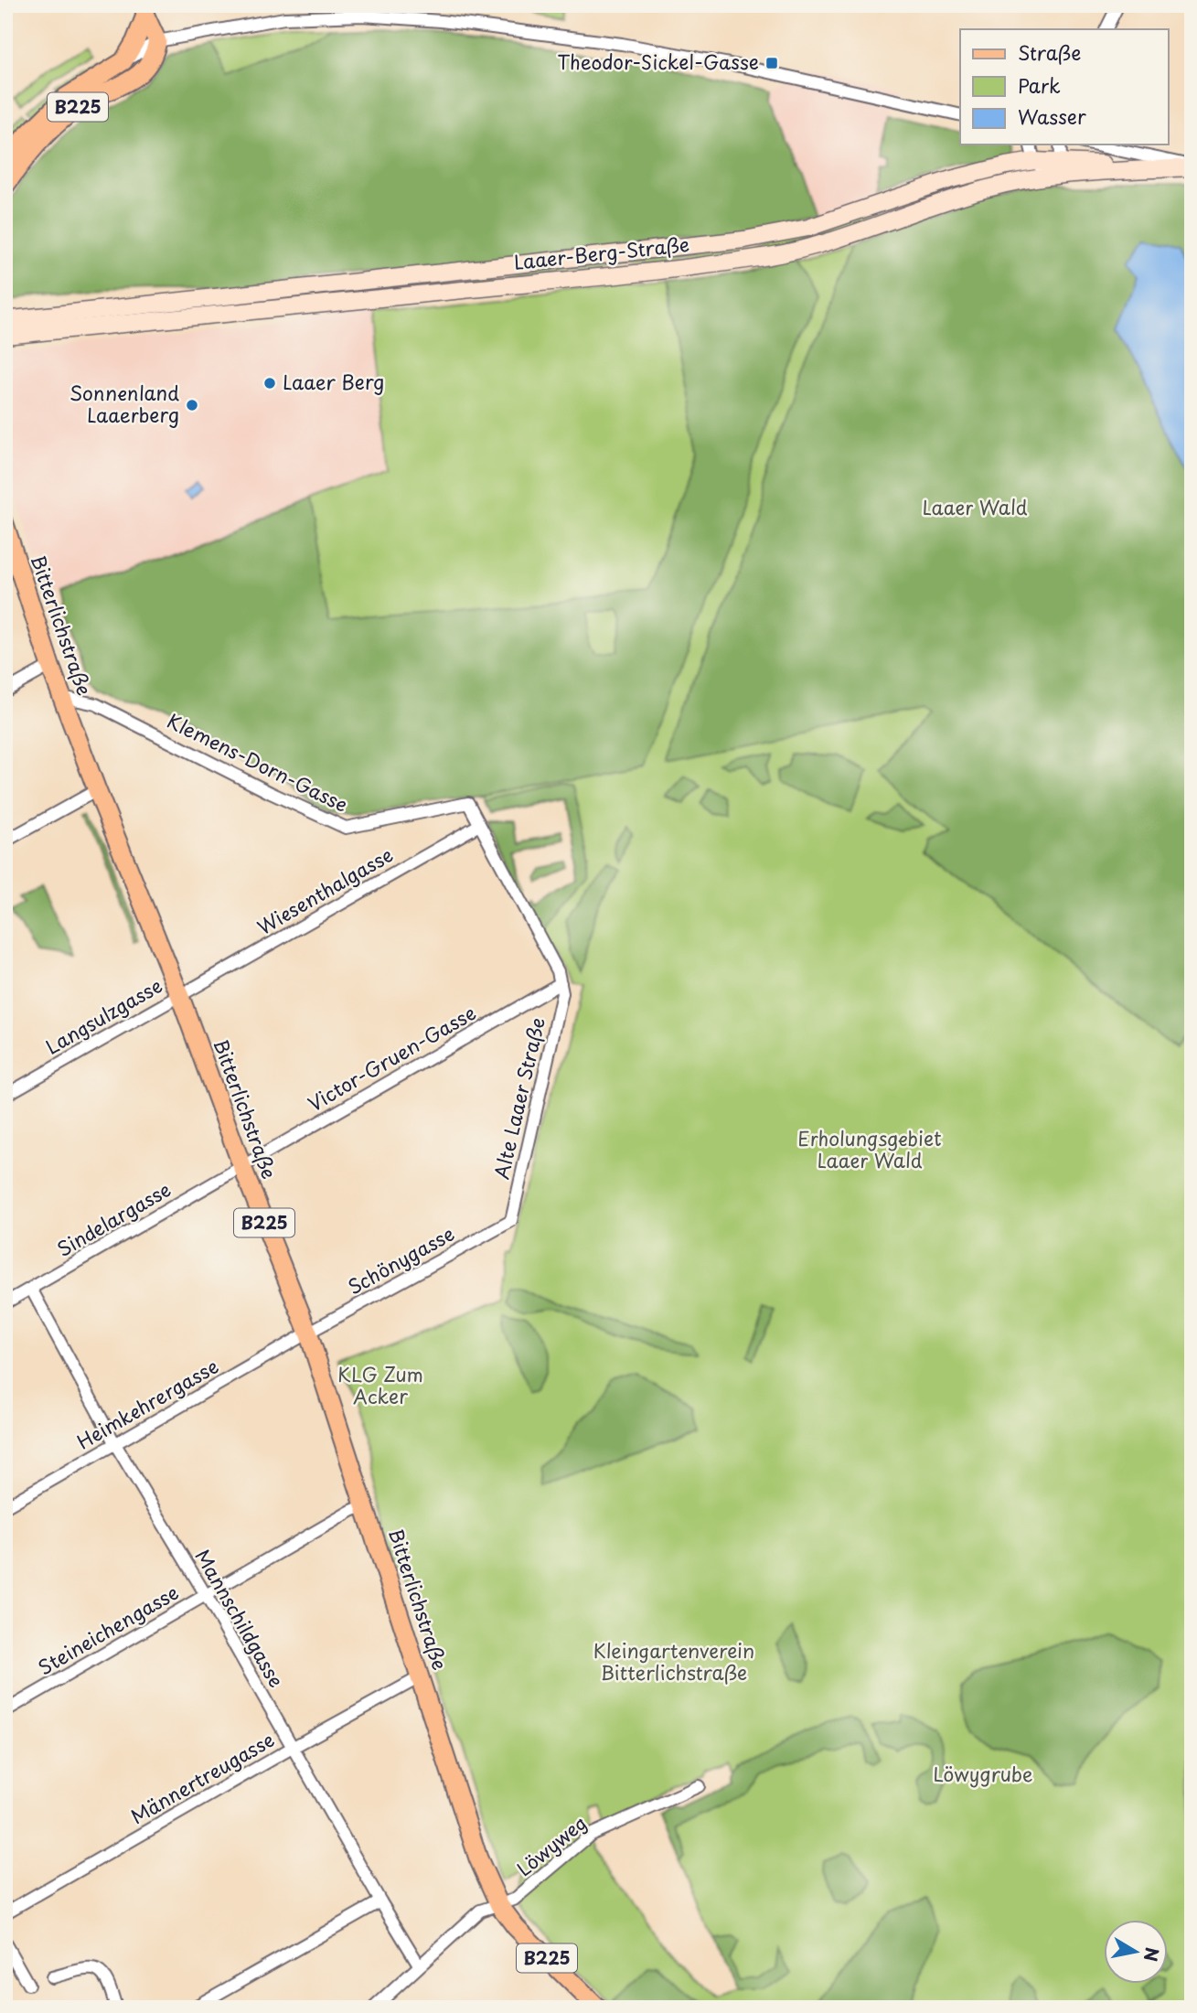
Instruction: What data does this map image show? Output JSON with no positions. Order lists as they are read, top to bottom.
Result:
{
  "streets": {
    "main road": ["B225", "Laaer-Berg-Straße", "Bitterlichstraße"],
    "street": [
      "Klemens-Dorn-Gasse",
      "Wiesenthalgasse",
      "Langsulzgasse",
      "Victor-Gruen-Gasse",
      "Alte Laaer Straße",
      "Sindelargasse",
      "Schönygasse",
      "Heimkehrergasse",
      "Mannschildgasse",
      "Steineichengasse",
      "Männertreugasse",
      "Löwyweg"
    ]
  },
  "crossings": [
    ["Bitterlichstraße", "Klemens-Dorn-Gasse"],
    ["Bitterlichstraße", "Wiesenthalgasse"],
    ["Bitterlichstraße", "Langsulzgasse"],
    ["Bitterlichstraße", "Victor-Gruen-Gasse"],
    ["Bitterlichstraße", "Sindelargasse"],
    ["Bitterlichstraße", "Schönygasse"],
    ["Bitterlichstraße", "Heimkehrergasse"],
    ["Bitterlichstraße", "Steineichengasse"],
    ["Bitterlichstraße", "Männertreugasse"],
    ["Bitterlichstraße", "Löwyweg"],
    ["Klemens-Dorn-Gasse", "Wiesenthalgasse"],
    ["Klemens-Dorn-Gasse", "Victor-Gruen-Gasse"],
    ["Klemens-Dorn-Gasse", "Alte Laaer Straße"],
    ["Wiesenthalgasse", "Langsulzgasse"],
    ["Victor-Gruen-Gasse", "Alte Laaer Straße"],
    ["Victor-Gruen-Gasse", "Sindelargasse"],
    ["Alte Laaer Straße", "Schönygasse"],
    ["Sindelargasse", "Mannschildgasse"],
    ["Schönygasse", "Heimkehrergasse"],
    ["Heimkehrergasse", "Mannschildgasse"],
    ["Mannschildgasse", "Steineichengasse"],
    ["Mannschildgasse", "Männertreugasse"],
    ["Mannschildgasse", "Löwyweg"]
  ],
  "parks": [
    "Laaer Wald",
    "Erholungsgebiet Laaer Wald",
    "KLG Zum Acker",
    "Kleingartenverein Bitterlichstraße",
    "Löwygrube"
  ],
  "places": {
    "transit": ["Theodor-Sickel-Gasse"],
    "other": ["Laaer Berg", "Sonnenland Laaerberg"]
  },
  "legend": ["Straße", "Park", "Wasser"],
  "north": "right"
}
